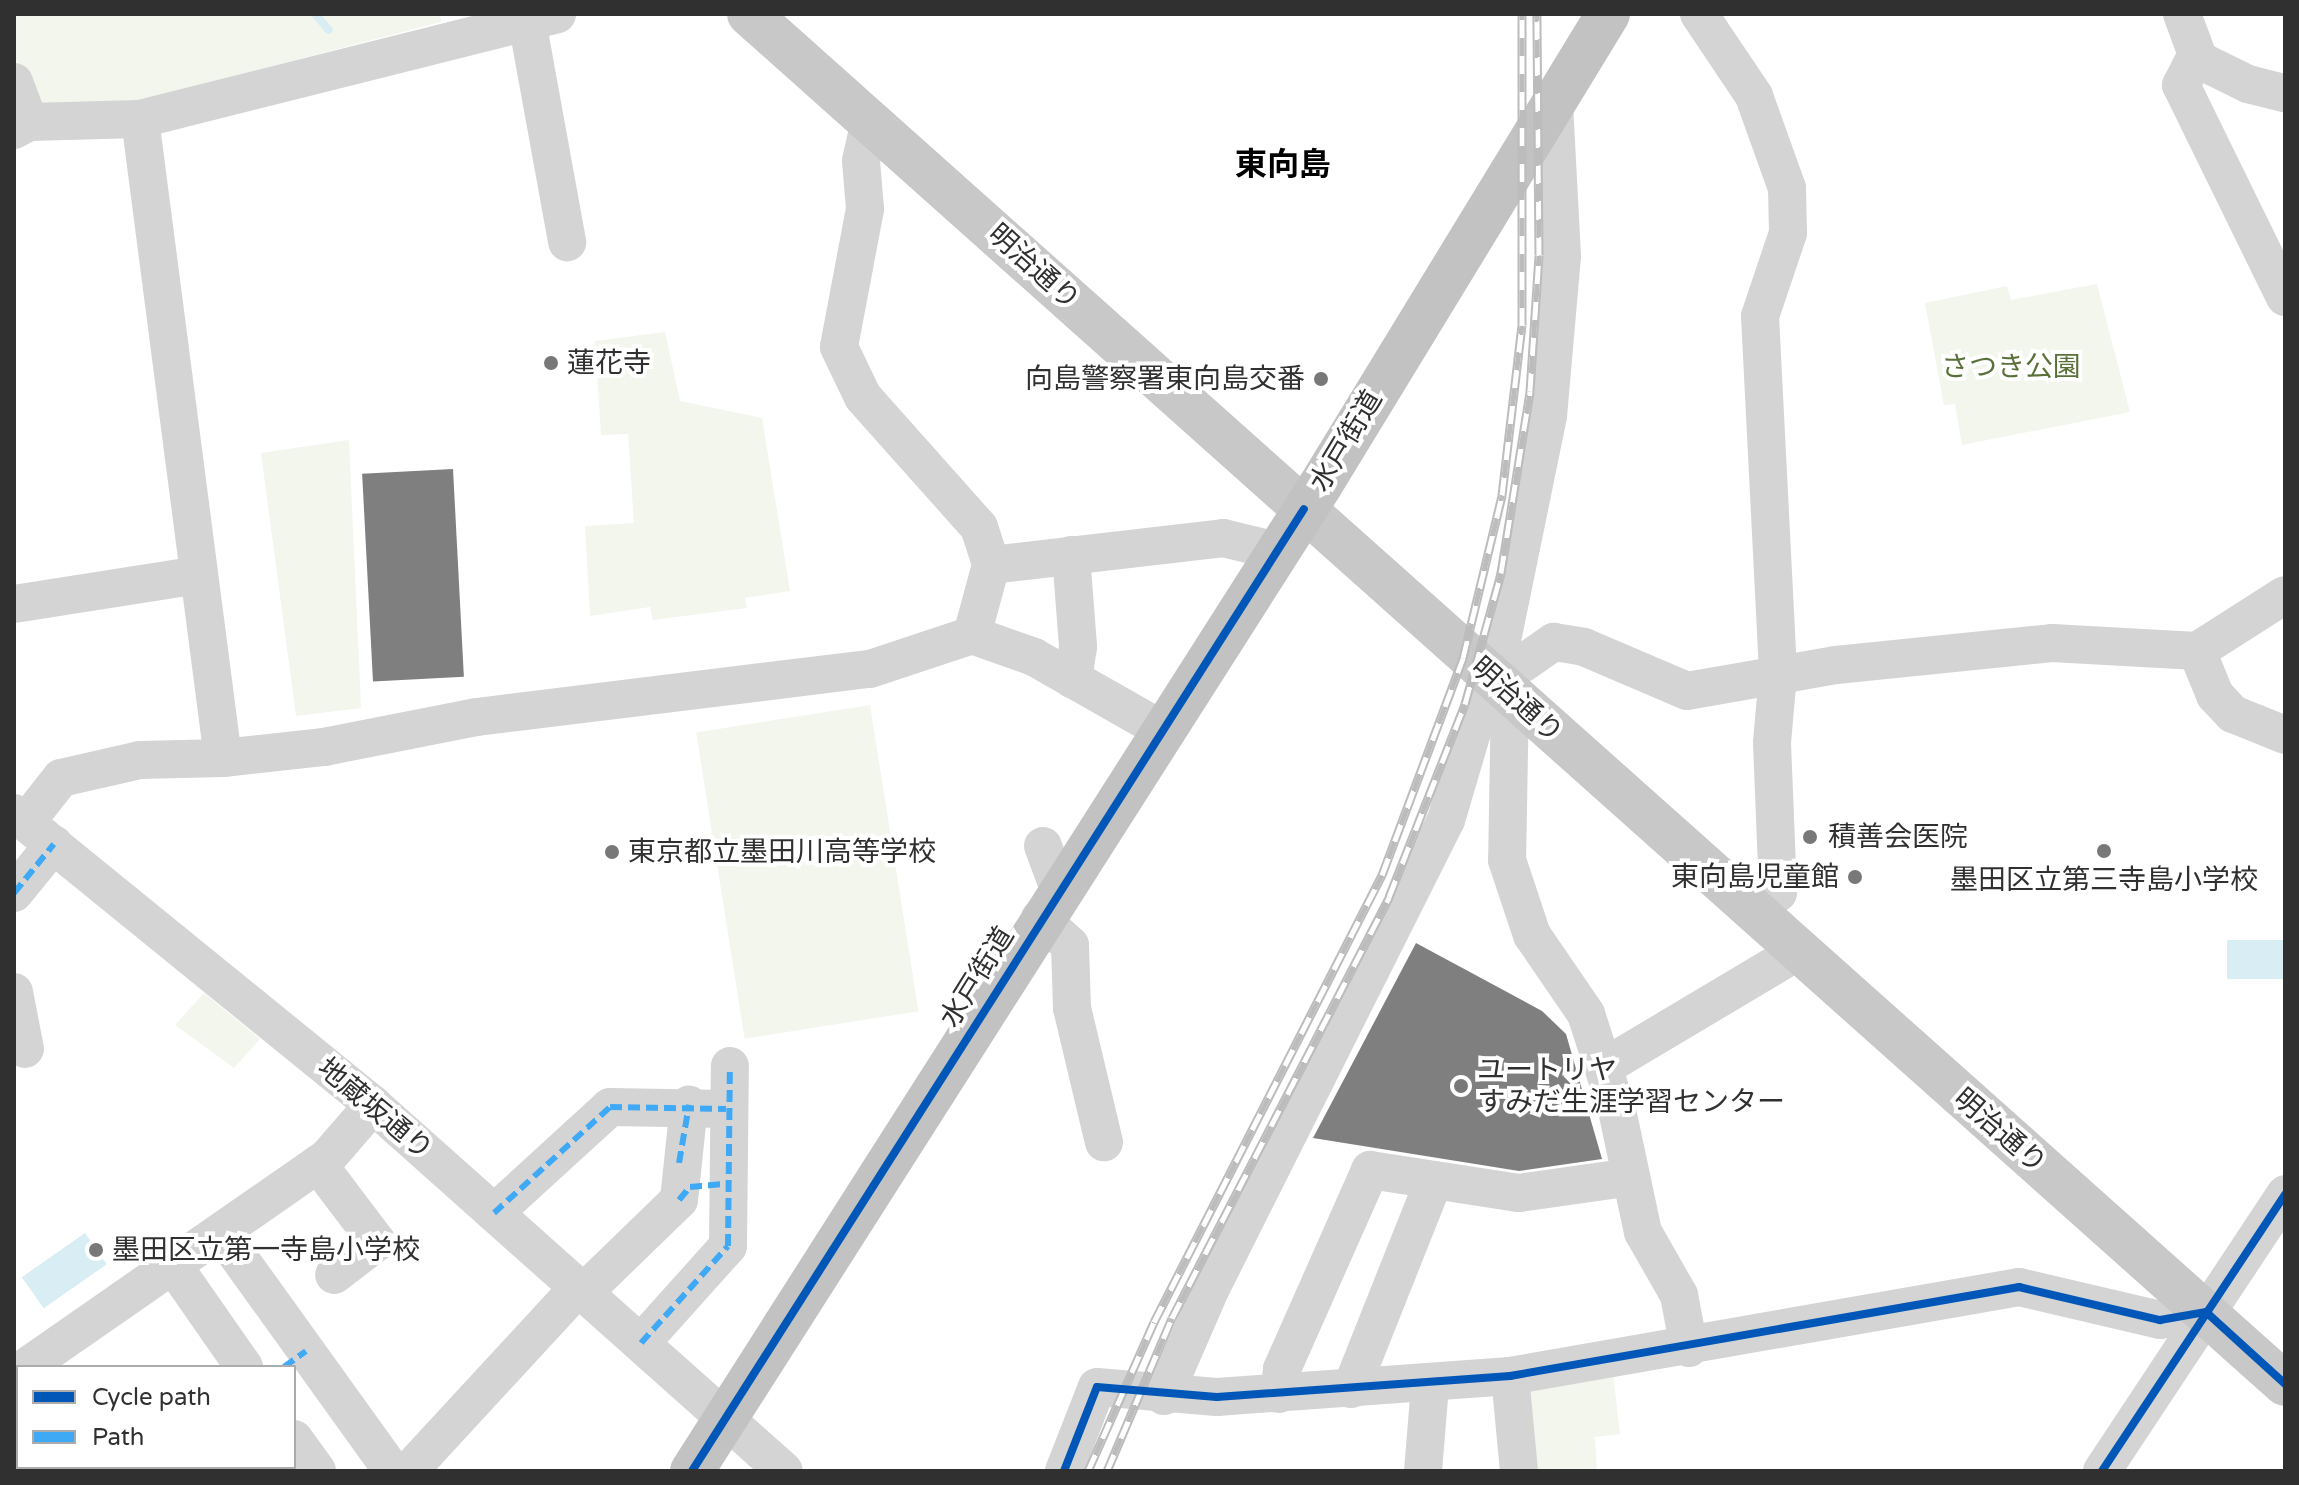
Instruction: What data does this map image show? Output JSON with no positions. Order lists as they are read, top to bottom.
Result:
{
  "streets": {
    "highway": ["水戸街道"],
    "main road": ["明治通り"],
    "street": ["地蔵坂通り"]
  },
  "crossings": [
    ["明治通り", "水戸街道"],
    ["水戸街道", "地蔵坂通り"]
  ],
  "districts": ["東向島"],
  "parks": ["さつき公園"],
  "places": [
    "蓮花寺",
    "向島警察署東向島交番",
    "積善会医院",
    "墨田区立第三寺島小学校",
    "東京都立墨田川高等学校",
    "東向島児童館",
    "ユートリヤ すみだ生涯学習センター",
    "墨田区立第一寺島小学校"
  ],
  "legend": ["Cycle path", "Path"]
}
